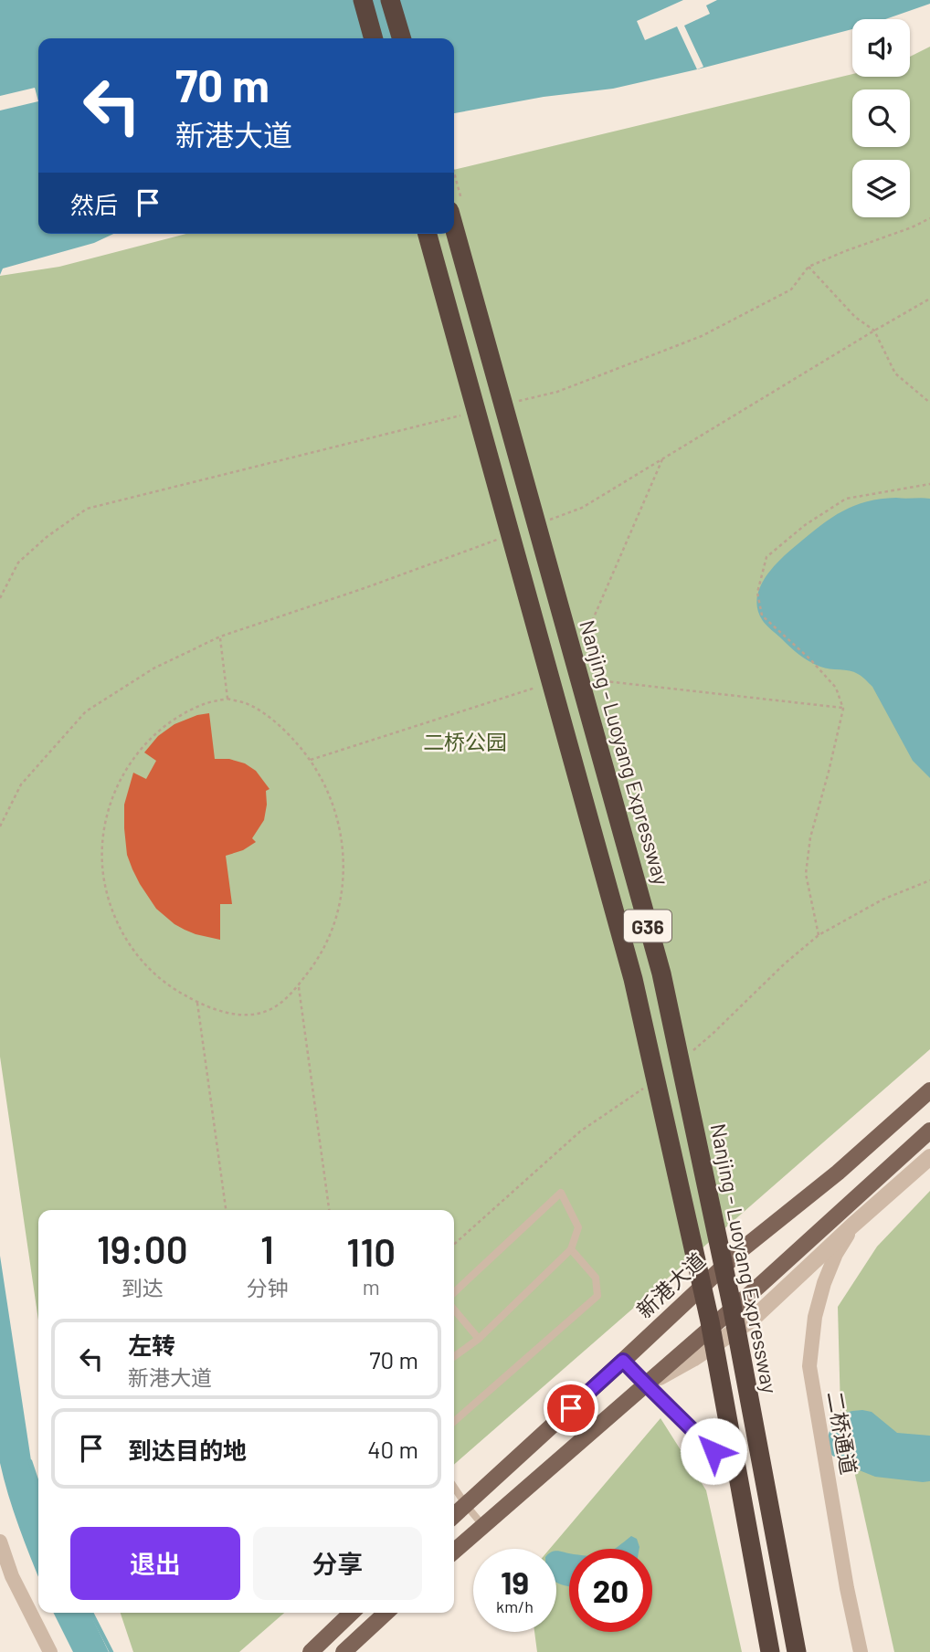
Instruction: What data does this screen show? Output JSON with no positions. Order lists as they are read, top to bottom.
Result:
{
  "streets": {
    "highway": ["Nanjing - Luoyang Expressway", "G36"],
    "main road": ["新港大道"],
    "street": ["二桥通道"]
  },
  "parks": ["二桥公园"],
  "page": {
    "turn": ["70 m", "新港大道"],
    "then": "然后",
    "eta": [
      "19:00",
      "到达",
      "1",
      "分钟",
      "110",
      "m"
    ],
    "list": [
      {
        "name": "左转",
        "note": "新港大道",
        "value": "70 m"
      },
      {
        "name": "到达目的地",
        "value": "40 m"
      }
    ],
    "buttons": ["退出", "分享"],
    "speed": "19 km/h",
    "limit": "20"
  }
}
